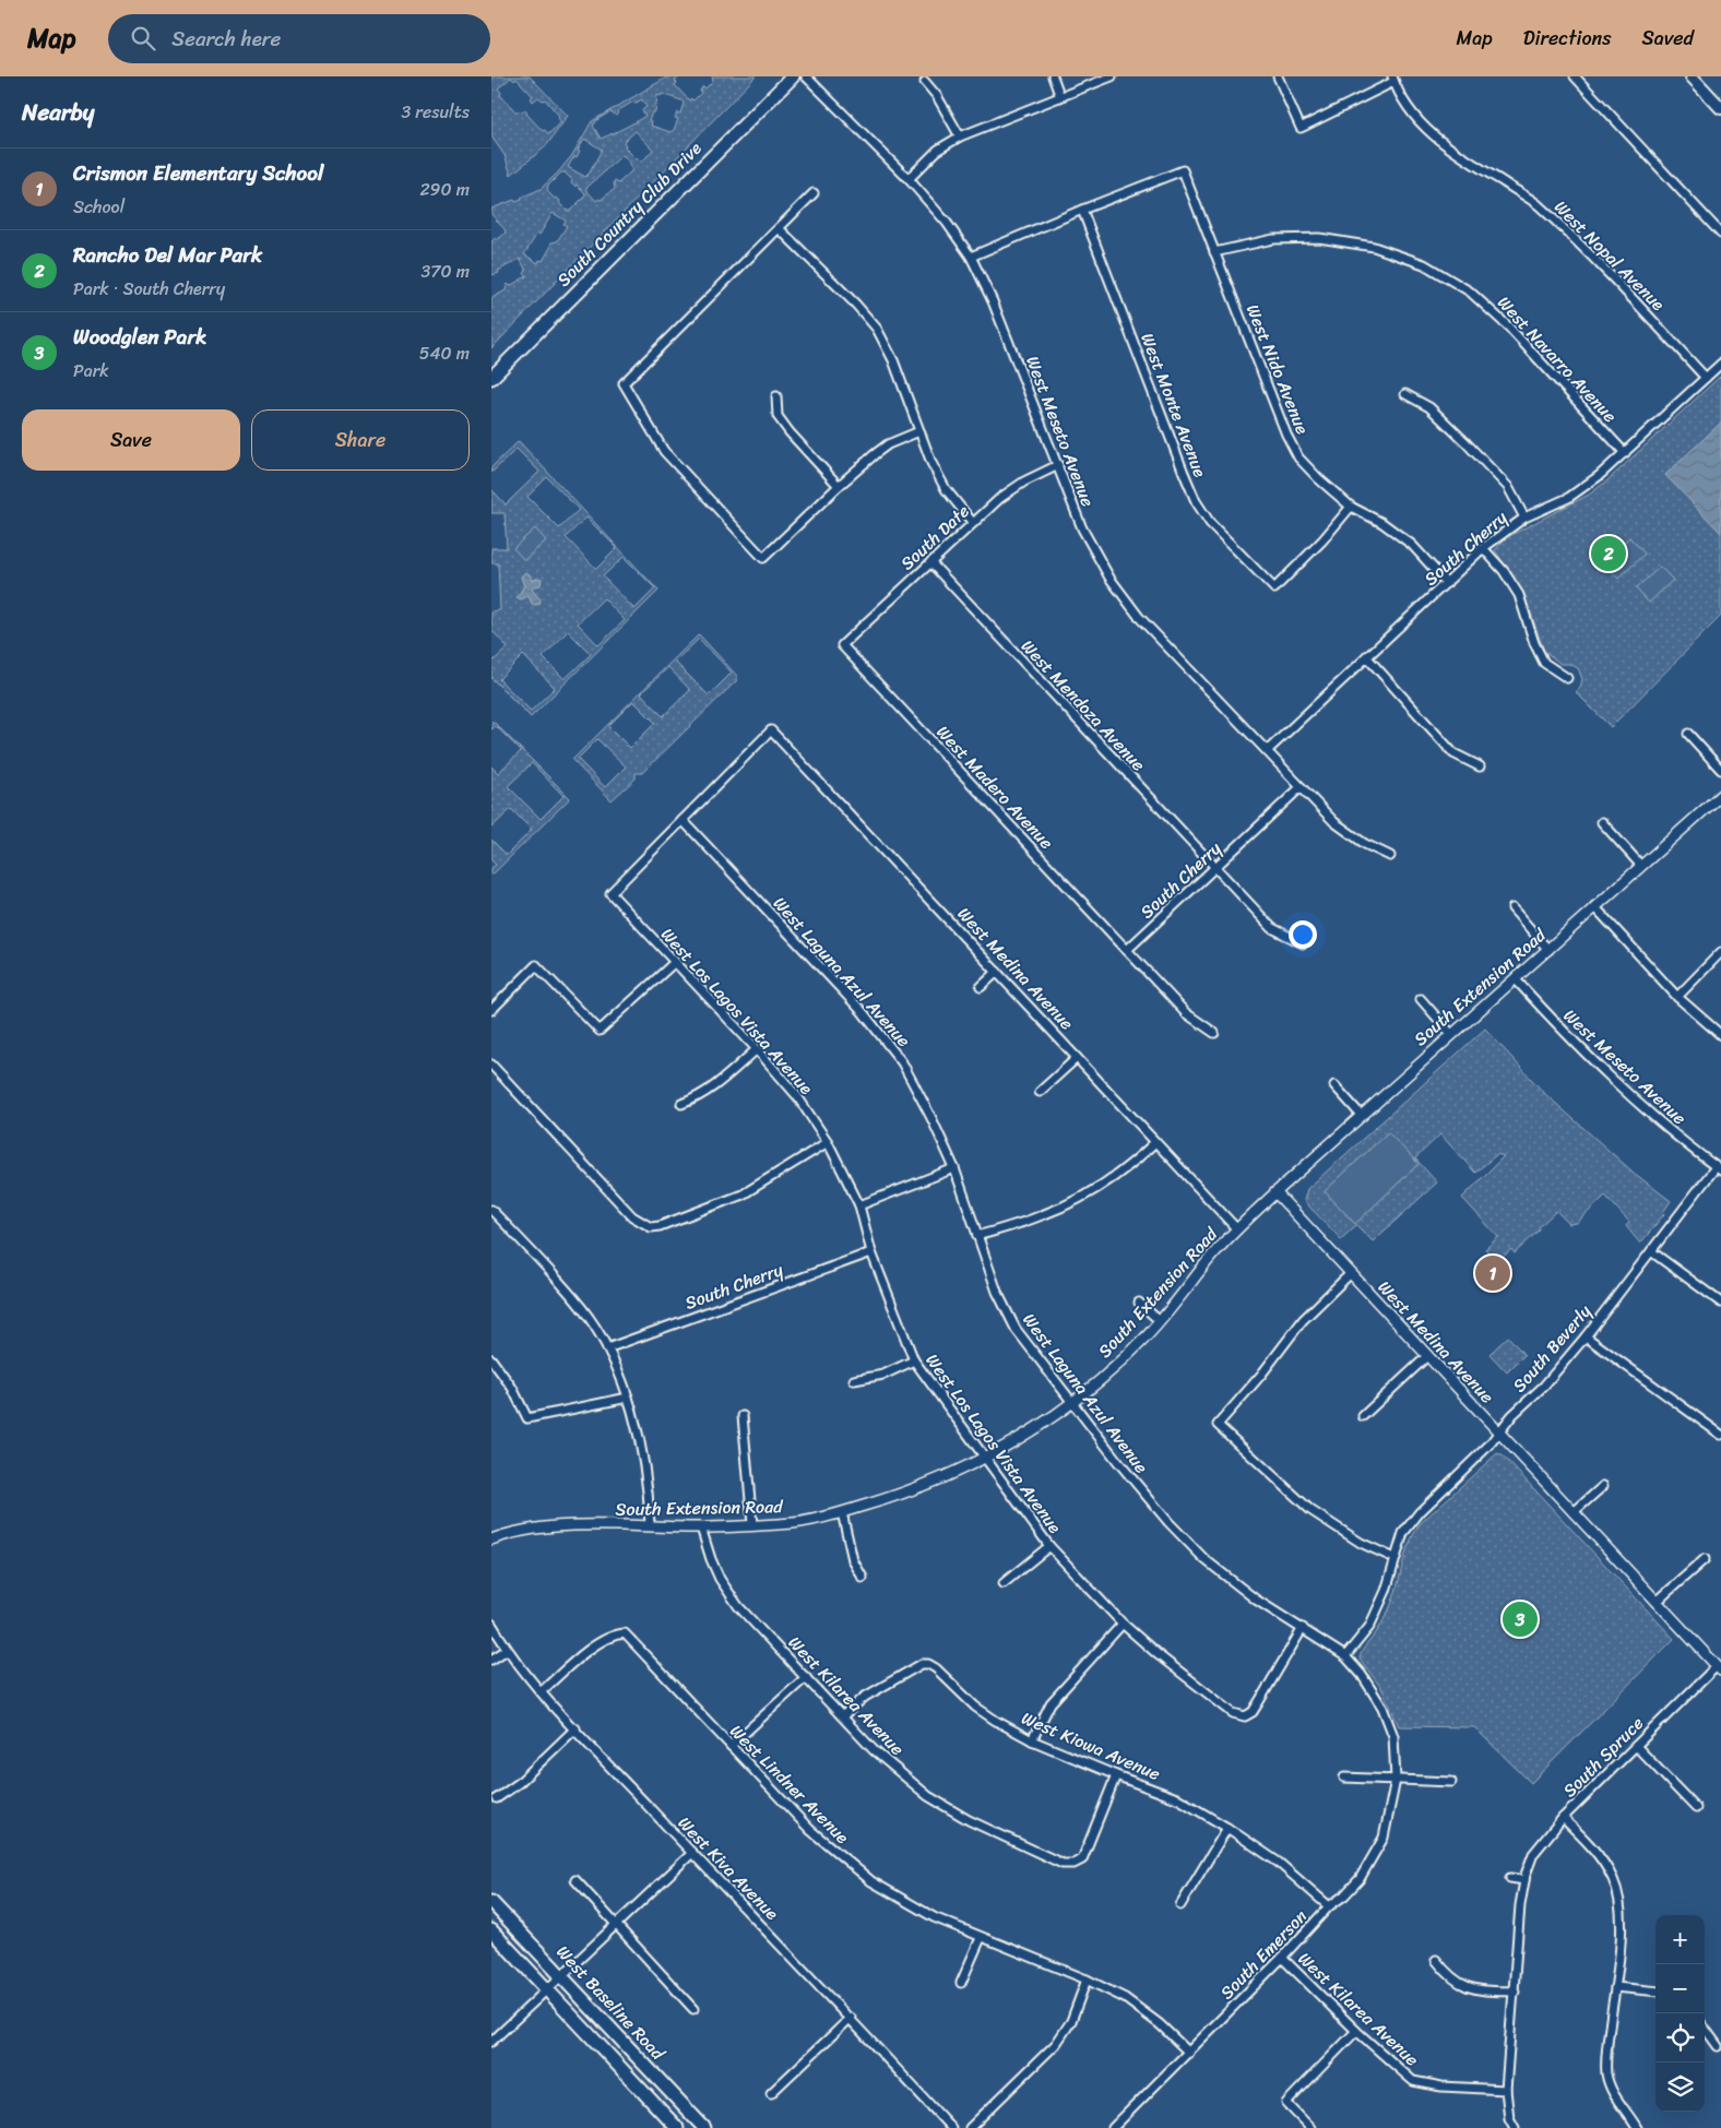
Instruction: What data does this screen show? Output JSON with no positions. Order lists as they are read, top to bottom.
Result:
{
  "streets": {
    "main road": ["South Country Club Drive", "West Baseline Road"],
    "street": [
      "West Nopal Avenue",
      "West Navarro Avenue",
      "West Nido Avenue",
      "West Monte Avenue",
      "West Meseto Avenue",
      "South Date",
      "South Cherry",
      "West Mendoza Avenue",
      "West Madero Avenue",
      "West Medina Avenue",
      "West Laguna Azul Avenue",
      "South Extension Road",
      "West Los Lagos Vista Avenue",
      "South Beverly",
      "West Kilarea Avenue",
      "West Kiowa Avenue",
      "South Spruce",
      "West Lindner Avenue",
      "West Kiva Avenue",
      "South Emerson"
    ]
  },
  "crossings": [
    ["West Nopal Avenue", "South Cherry"],
    ["West Navarro Avenue", "West Nido Avenue"],
    ["West Navarro Avenue", "South Cherry"],
    ["West Nido Avenue", "West Monte Avenue"],
    ["West Nido Avenue", "South Cherry"],
    ["West Meseto Avenue", "South Date"],
    ["West Meseto Avenue", "South Cherry"],
    ["West Meseto Avenue", "South Extension Road"],
    ["West Meseto Avenue", "South Beverly"],
    ["South Date", "West Mendoza Avenue"],
    ["South Date", "West Madero Avenue"],
    ["South Cherry", "West Mendoza Avenue"],
    ["South Cherry", "West Madero Avenue"],
    ["South Cherry", "West Los Lagos Vista Avenue"],
    ["West Medina Avenue", "West Laguna Azul Avenue"],
    ["West Medina Avenue", "South Extension Road"],
    ["West Medina Avenue", "West Los Lagos Vista Avenue"],
    ["West Medina Avenue", "South Beverly"],
    ["West Medina Avenue", "South Spruce"],
    ["West Laguna Azul Avenue", "South Extension Road"],
    ["West Laguna Azul Avenue", "West Los Lagos Vista Avenue"],
    ["West Laguna Azul Avenue", "South Beverly"],
    ["West Laguna Azul Avenue", "South Emerson"],
    ["South Extension Road", "West Los Lagos Vista Avenue"],
    ["South Extension Road", "West Kilarea Avenue"],
    ["West Kilarea Avenue", "West Kiowa Avenue"],
    ["West Kilarea Avenue", "South Spruce"],
    ["West Kilarea Avenue", "South Emerson"],
    ["West Kiowa Avenue", "South Emerson"],
    ["West Lindner Avenue", "West Kiva Avenue"],
    ["West Lindner Avenue", "South Emerson"]
  ],
  "page": {
    "header": "Map",
    "search": "Search here",
    "nav": ["Map", "Directions", "Saved"],
    "heading": ["Nearby", "3 results"],
    "list": [
      {
        "mark": "1",
        "name": "Crismon Elementary School",
        "note": "School",
        "value": "290 m"
      },
      {
        "mark": "2",
        "name": "Rancho Del Mar Park",
        "note": "Park · South Cherry",
        "value": "370 m"
      },
      {
        "mark": "3",
        "name": "Woodglen Park",
        "note": "Park",
        "value": "540 m"
      }
    ],
    "buttons": ["Save", "Share"],
    "pins": ["2", "1", "3"],
    "map_buttons": ["+", "−"]
  }
}
